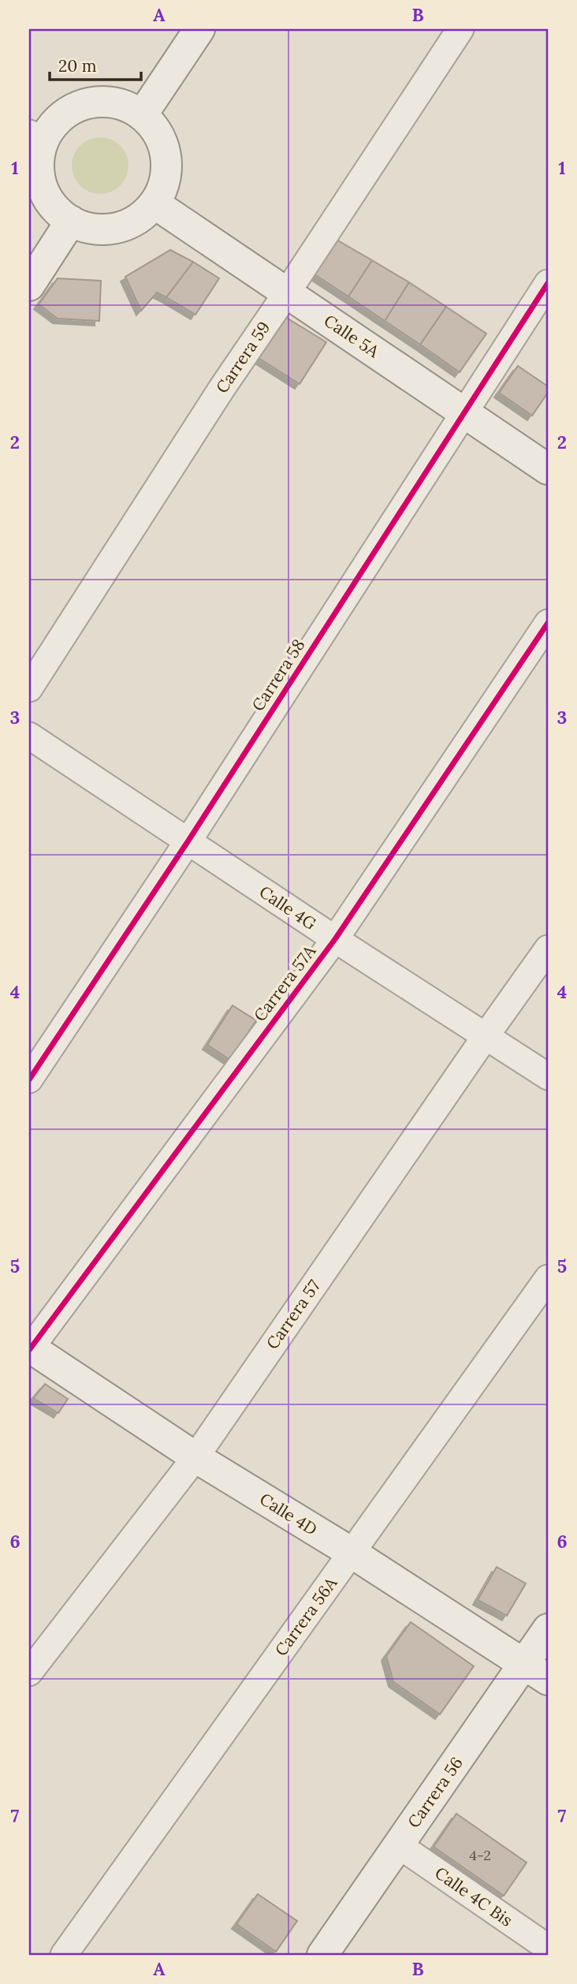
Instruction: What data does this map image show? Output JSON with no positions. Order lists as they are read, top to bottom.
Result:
{
  "streets": {
    "street": [
      "Calle 5A",
      "Carrera 59",
      "Carrera 58",
      "Calle 4G",
      "Carrera 57A",
      "Carrera 57",
      "Calle 4D",
      "Carrera 56A",
      "Carrera 56",
      "Calle 4C Bis"
    ]
  },
  "crossings": [
    ["Calle 5A", "Carrera 59"],
    ["Calle 5A", "Carrera 58"],
    ["Carrera 58", "Calle 4G"],
    ["Calle 4G", "Carrera 57A"],
    ["Calle 4G", "Carrera 57"],
    ["Carrera 57A", "Calle 4D"],
    ["Carrera 57", "Calle 4D"],
    ["Calle 4D", "Carrera 56A"],
    ["Calle 4D", "Carrera 56"],
    ["Carrera 56", "Calle 4C Bis"]
  ],
  "house_numbers": ["4-2"],
  "scale_bar": "20 m",
  "grid": {
    "columns": ["A", "B"],
    "rows": [
      "1",
      "2",
      "3",
      "4",
      "5",
      "6",
      "7"
    ]
  }
}
